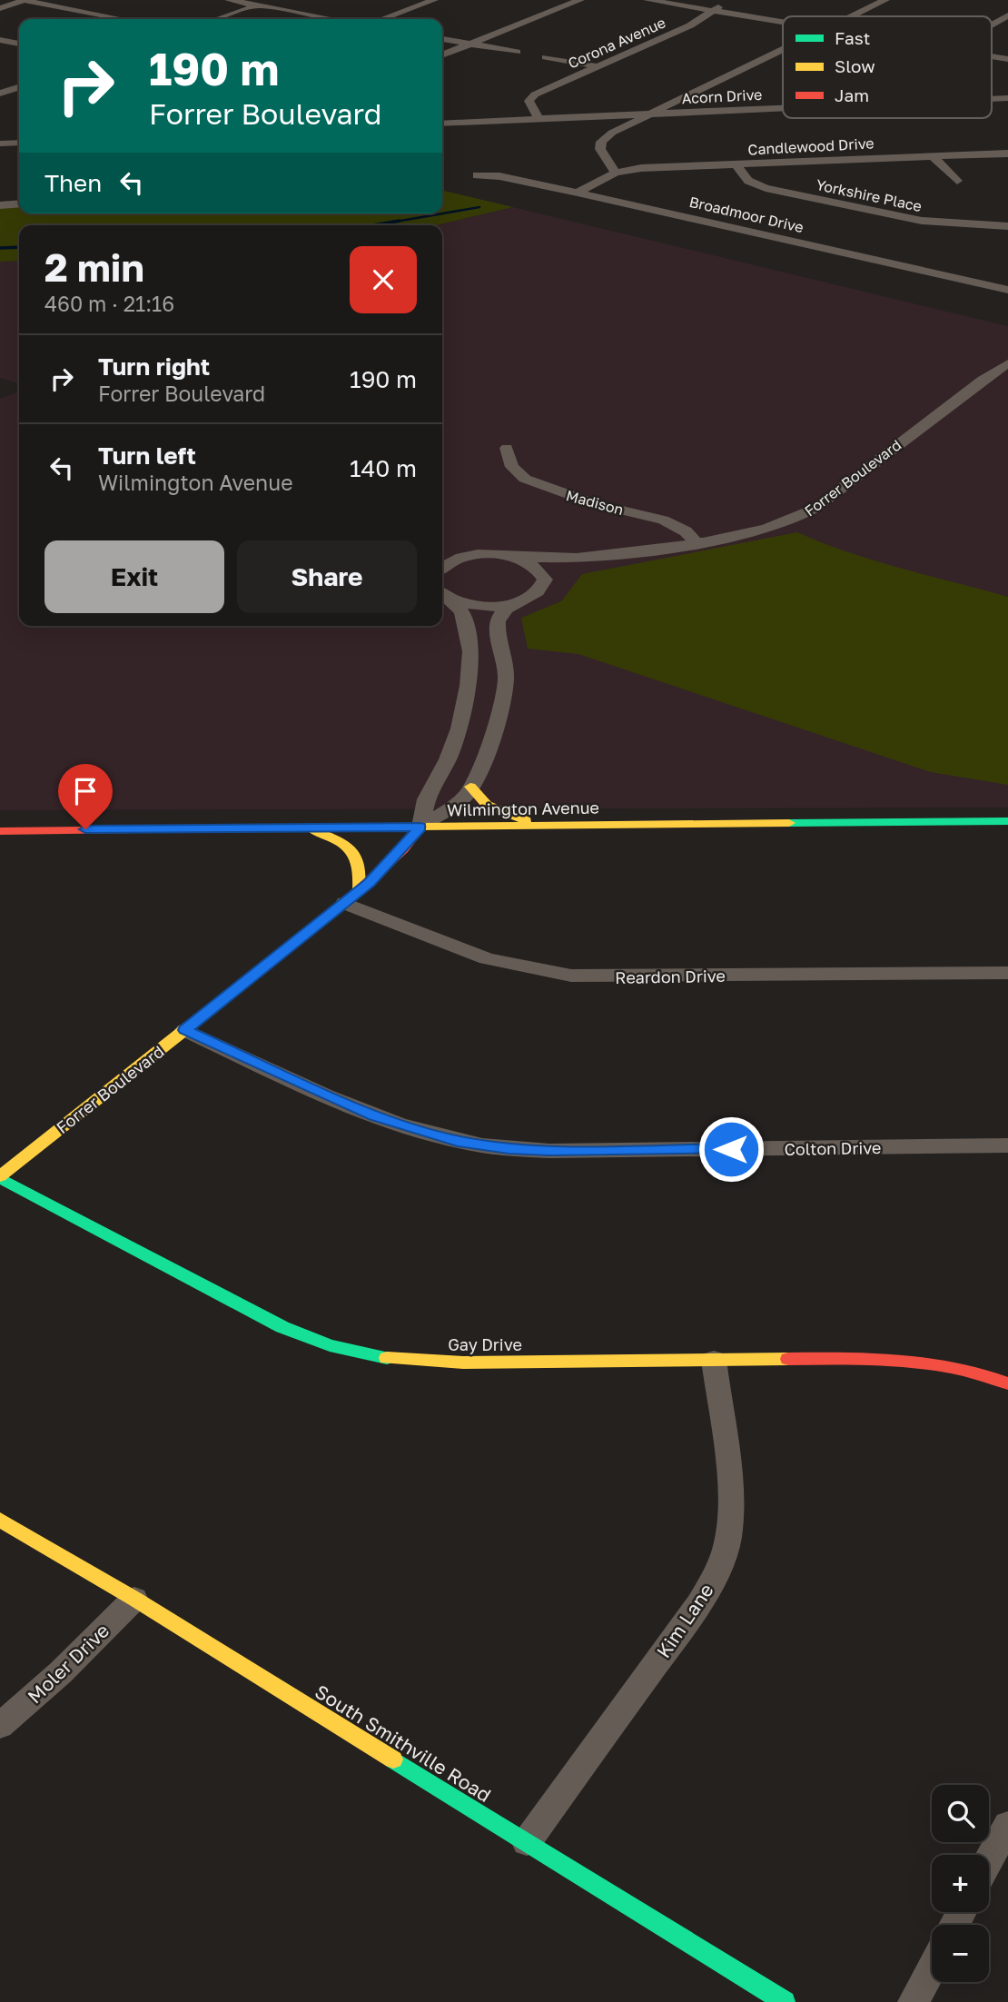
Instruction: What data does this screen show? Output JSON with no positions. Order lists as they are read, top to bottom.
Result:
{
  "streets": {
    "main road": [
      "Forrer Boulevard",
      "Wilmington Avenue",
      "Gay Drive",
      "South Smithville Road"
    ],
    "street": [
      "Corona Avenue",
      "Acorn Drive",
      "Candlewood Drive",
      "Yorkshire Place",
      "Broadmoor Drive",
      "Madison",
      "Reardon Drive",
      "Colton Drive",
      "Kim Lane",
      "Moler Drive"
    ]
  },
  "crossings": [
    ["Corona Avenue", "Acorn Drive"],
    ["Candlewood Drive", "Yorkshire Place"],
    ["Forrer Boulevard", "Madison"],
    ["Forrer Boulevard", "Wilmington Avenue"],
    ["Forrer Boulevard", "Reardon Drive"],
    ["Forrer Boulevard", "Colton Drive"],
    ["Forrer Boulevard", "Gay Drive"],
    ["Gay Drive", "Kim Lane"],
    ["Kim Lane", "South Smithville Road"],
    ["Moler Drive", "South Smithville Road"]
  ],
  "legend": ["Fast", "Slow", "Jam"],
  "page": {
    "turn": ["190 m", "Forrer Boulevard"],
    "then": "Then",
    "heading": ["2 min", "460 m · 21:16"],
    "list": [
      {
        "name": "Turn right",
        "note": "Forrer Boulevard",
        "value": "190 m"
      },
      {
        "name": "Turn left",
        "note": "Wilmington Avenue",
        "value": "140 m"
      }
    ],
    "buttons": ["Exit", "Share"],
    "map_buttons": ["+", "−"]
  }
}
